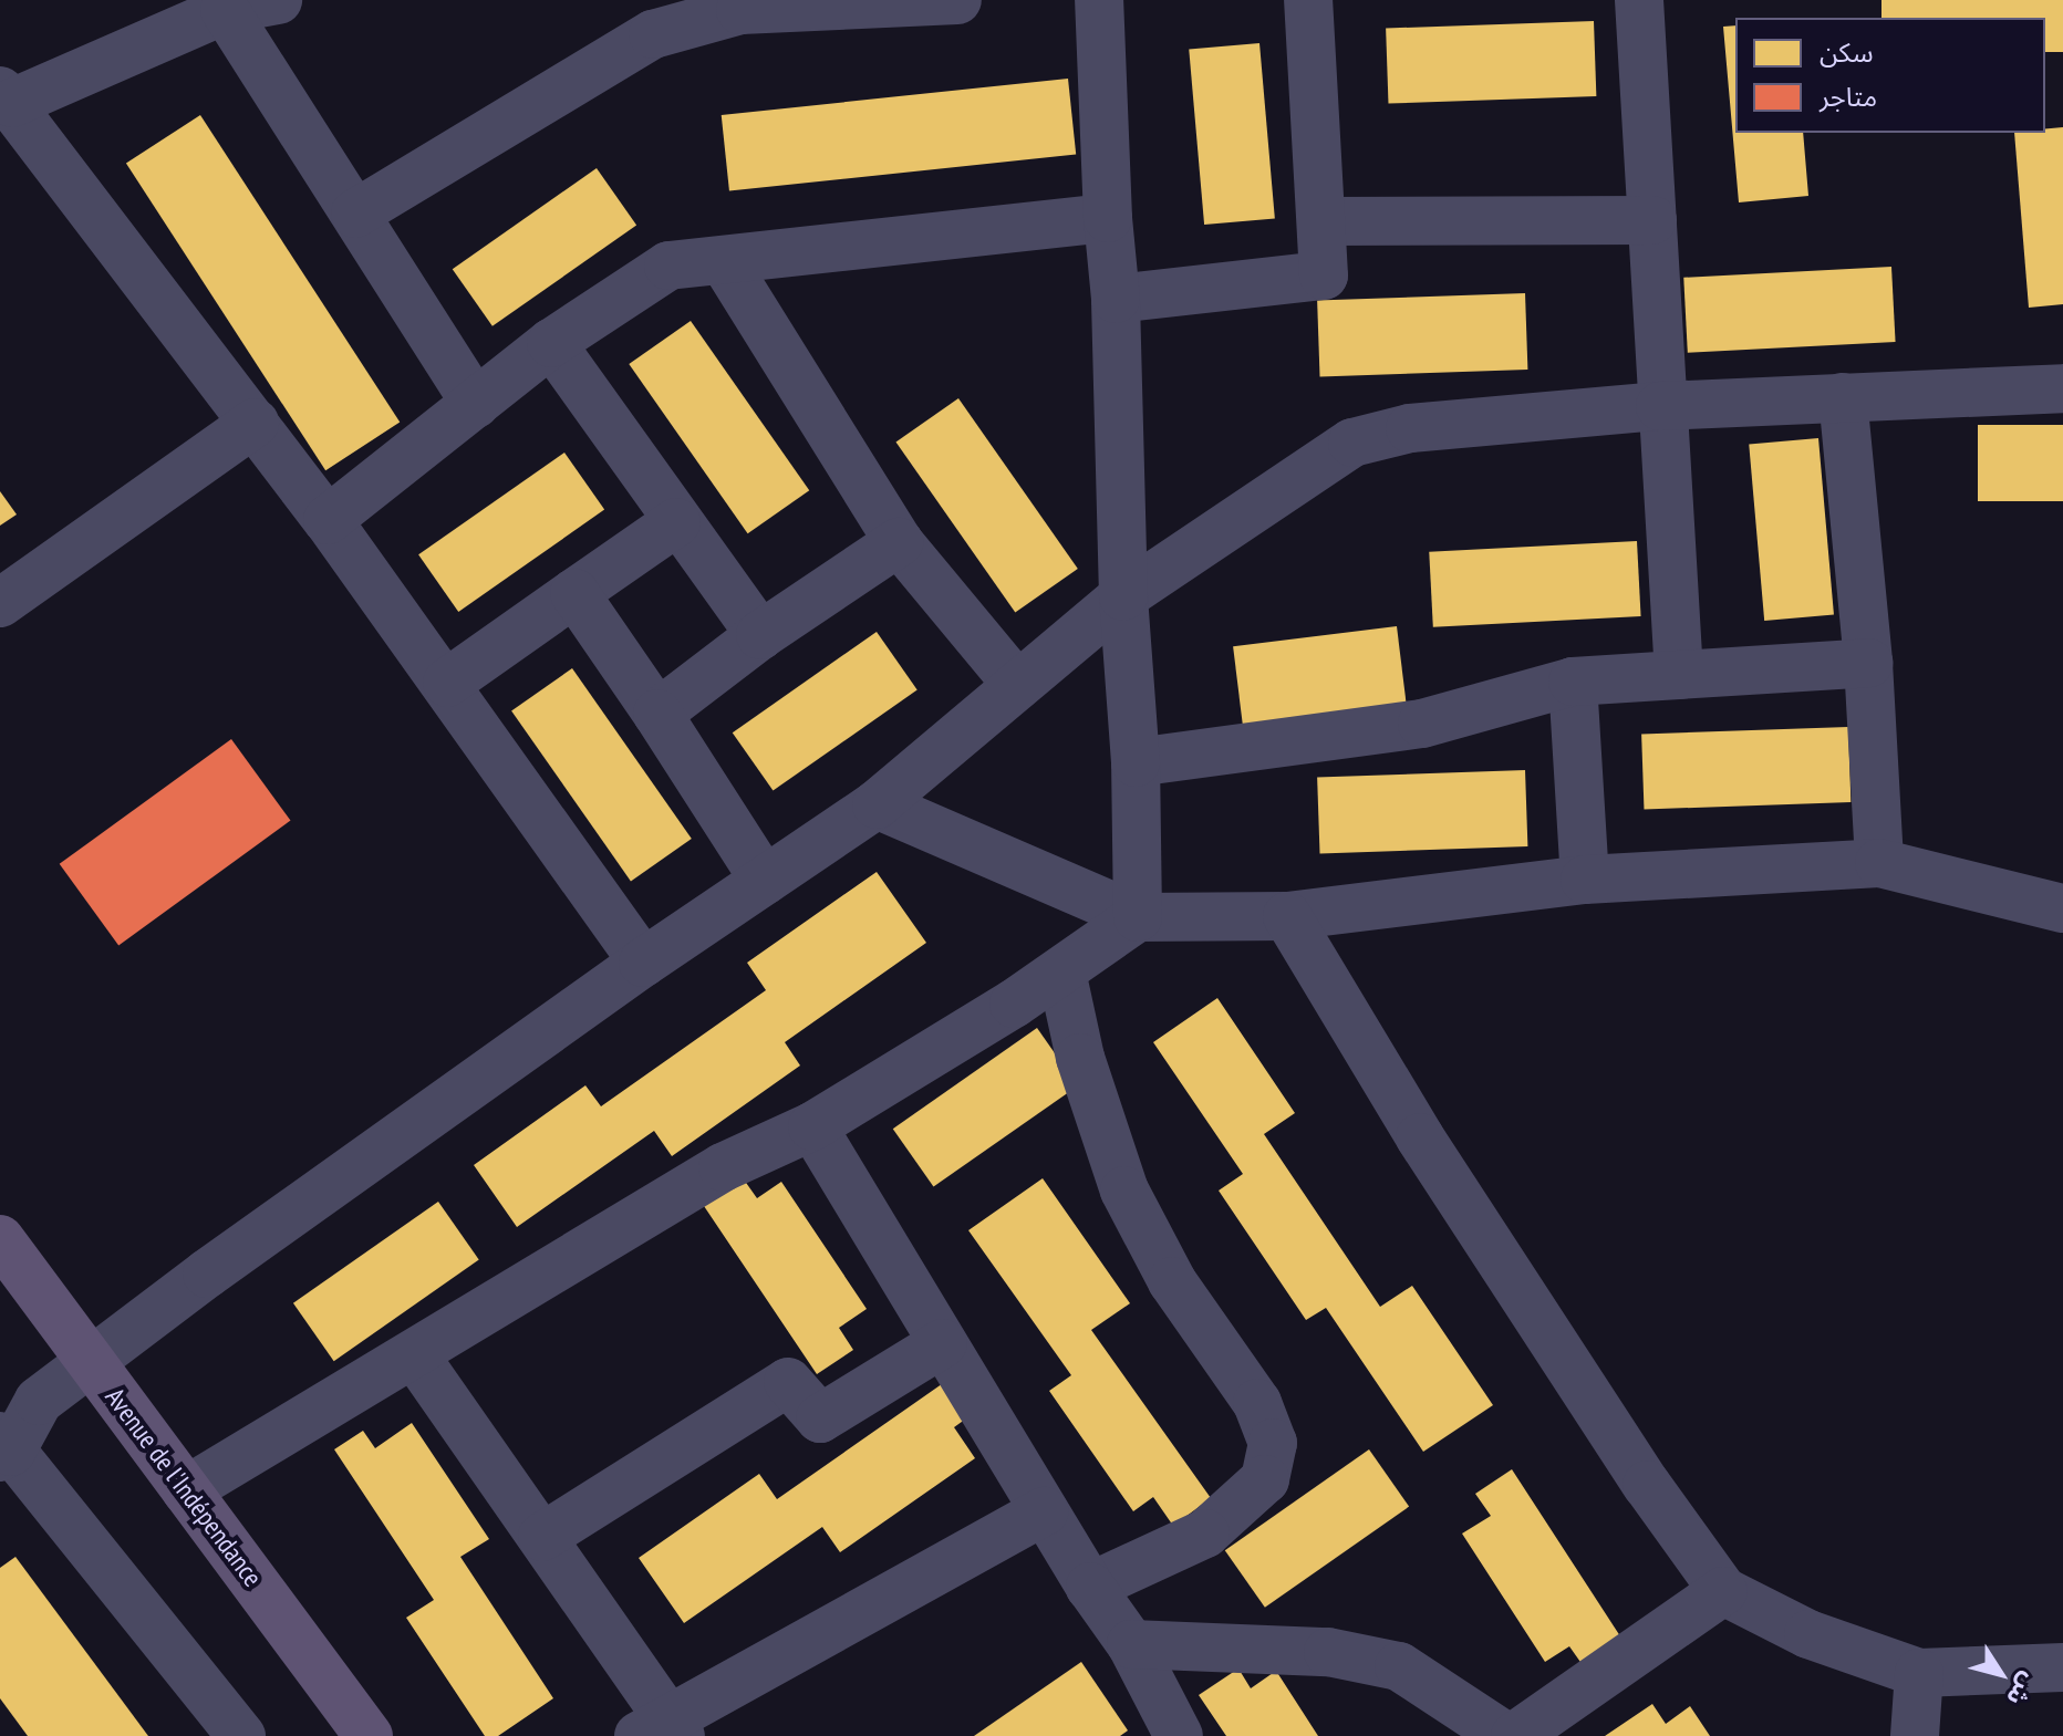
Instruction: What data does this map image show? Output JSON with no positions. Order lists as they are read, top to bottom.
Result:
{
  "streets": {
    "main road": ["Avenue de l'Indépendance"]
  },
  "legend": ["سكن", "متاجر"],
  "north": "bottom right"
}
